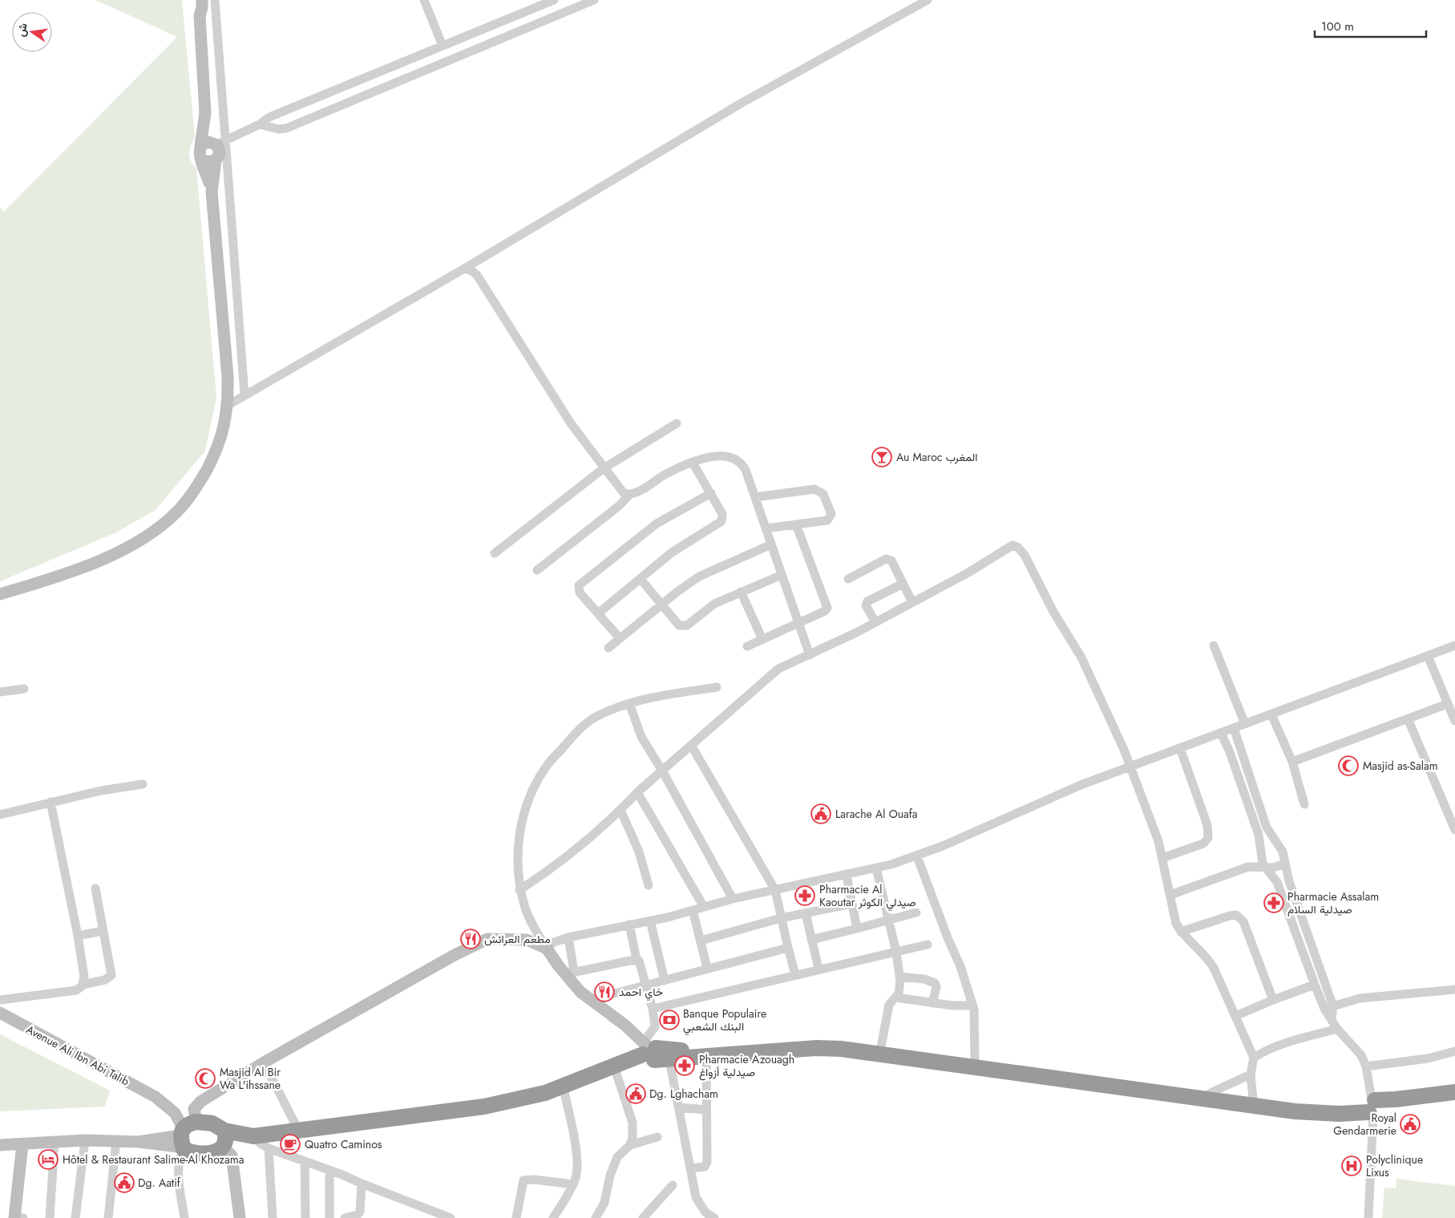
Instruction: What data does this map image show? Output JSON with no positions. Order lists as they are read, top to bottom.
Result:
{
  "streets": {
    "main road": ["Avenue Ali Ibn Abi Talib"]
  },
  "places": {
    "bar": ["Au Maroc المغرب"],
    "mosque": ["Masjid as-Salam", "Masjid Al Bir Wa L'ihssane"],
    "public building": [
      "Larache Al Ouafa",
      "Dg. Lghacham",
      "Royal Gendarmerie",
      "Dg. Aatif"
    ],
    "pharmacy": ["Pharmacie Al Kaoutar صيدلي الكوثر", "Pharmacie Assalam صيدلية السلام", "Pharmacie Azouagh صيدلية أزواغ"],
    "restaurant": ["مطعم العرائش", "خاي احمد"],
    "bank": ["Banque Populaire البنك الشعبي"],
    "cafe": ["Quatro Caminos"],
    "hotel": ["Hôtel & Restaurant Salime-Al Khozama"],
    "hospital": ["Polyclinique Lixus"]
  },
  "scale_bar": "100 m",
  "north": "left"
}
